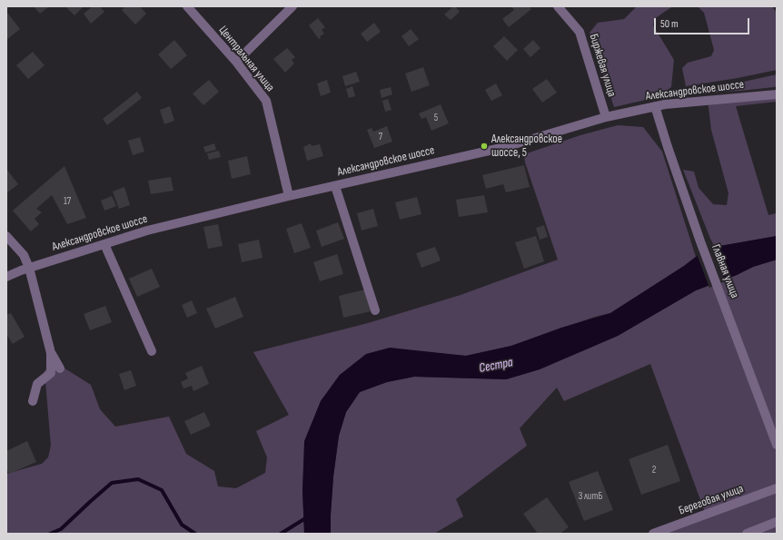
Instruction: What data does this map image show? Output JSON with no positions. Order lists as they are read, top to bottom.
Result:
{
  "streets": {
    "street": [
      "Центральная улица",
      "Биржевая улица",
      "Александровское шоссе",
      "Главная улица",
      "Береговая улица"
    ]
  },
  "crossings": [
    ["Центральная улица", "Александровское шоссе"],
    ["Биржевая улица", "Александровское шоссе"],
    ["Александровское шоссе", "Главная улица"]
  ],
  "water": ["Сестра"],
  "places": ["Александровское шоссе, 5"],
  "house_numbers": [
    "5",
    "7",
    "17",
    "2",
    "3 литБ"
  ],
  "scale_bar": "50 m"
}
